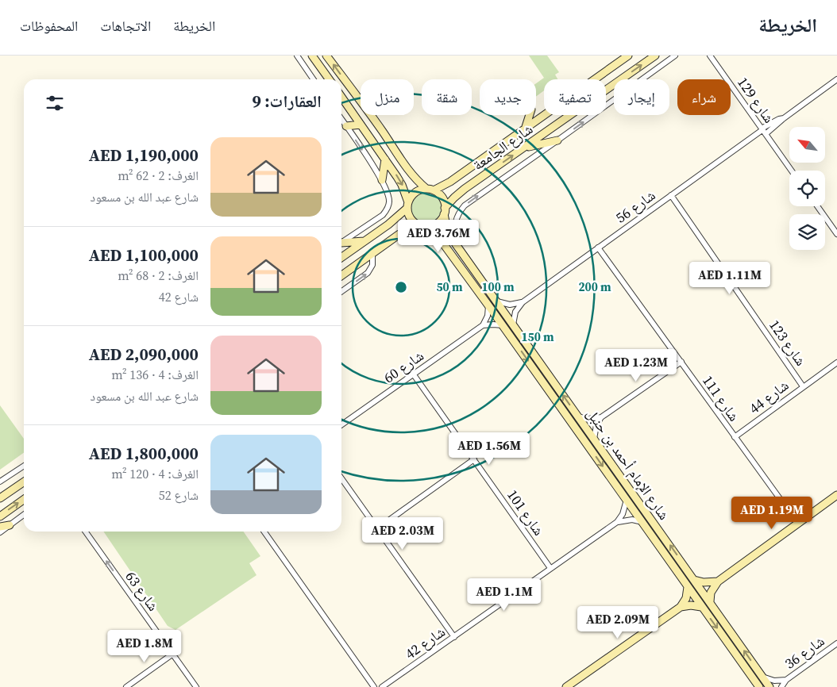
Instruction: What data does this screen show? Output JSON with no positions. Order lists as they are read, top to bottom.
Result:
{
  "streets": {
    "street": [
      "شارع 129",
      "شارع الجامعة",
      "شارع 56",
      "شارع 123",
      "شارع 60",
      "شارع 44",
      "شارع 111",
      "شارع الإمام أحمد بن حنبل",
      "شارع 101",
      "شارع 63",
      "شارع 42",
      "شارع 36"
    ]
  },
  "crossings": [
    ["شارع 129", "شارع 56"],
    ["شارع الجامعة", "شارع الإمام أحمد بن حنبل"],
    ["شارع 56", "شارع 123"],
    ["شارع 56", "شارع 111"],
    ["شارع 56", "شارع الإمام أحمد بن حنبل"],
    ["شارع 123", "شارع 44"],
    ["شارع 60", "شارع 101"],
    ["شارع 44", "شارع 111"],
    ["شارع الإمام أحمد بن حنبل", "شارع 42"],
    ["شارع الإمام أحمد بن حنبل", "شارع 36"],
    ["شارع 101", "شارع 42"]
  ],
  "one_way": ["شارع 63"],
  "north": "top left",
  "page": {
    "header": "الخريطة",
    "nav": ["الخريطة", "الاتجاهات", "المحفوظات"],
    "chip": [
      "شراء",
      "إيجار",
      "تصفية",
      "جديد",
      "شقة",
      "منزل"
    ],
    "heading": "العقارات: 9",
    "list": [
      {
        "name": "AED 1,190,000",
        "note": "الغرف: 2 · 62 m² · شارع عبد الله بن مسعود"
      },
      {
        "name": "AED 1,100,000",
        "note": "الغرف: 2 · 68 m² · شارع 42"
      },
      {
        "name": "AED 2,090,000",
        "note": "الغرف: 4 · 136 m² · شارع عبد الله بن مسعود"
      },
      {
        "name": "AED 1,800,000",
        "note": "الغرف: 4 · 120 m² · شارع 52"
      }
    ],
    "price": [
      "AED 3.76M",
      "AED 1.11M",
      "AED 1.23M",
      "AED 1.56M",
      "AED 1.19M",
      "AED 2.03M",
      "AED 1.1M",
      "AED 2.09M",
      "AED 1.8M"
    ]
  },
  "rings": [
    "50 m",
    "100 m",
    "200 m",
    "150 m"
  ]
}
